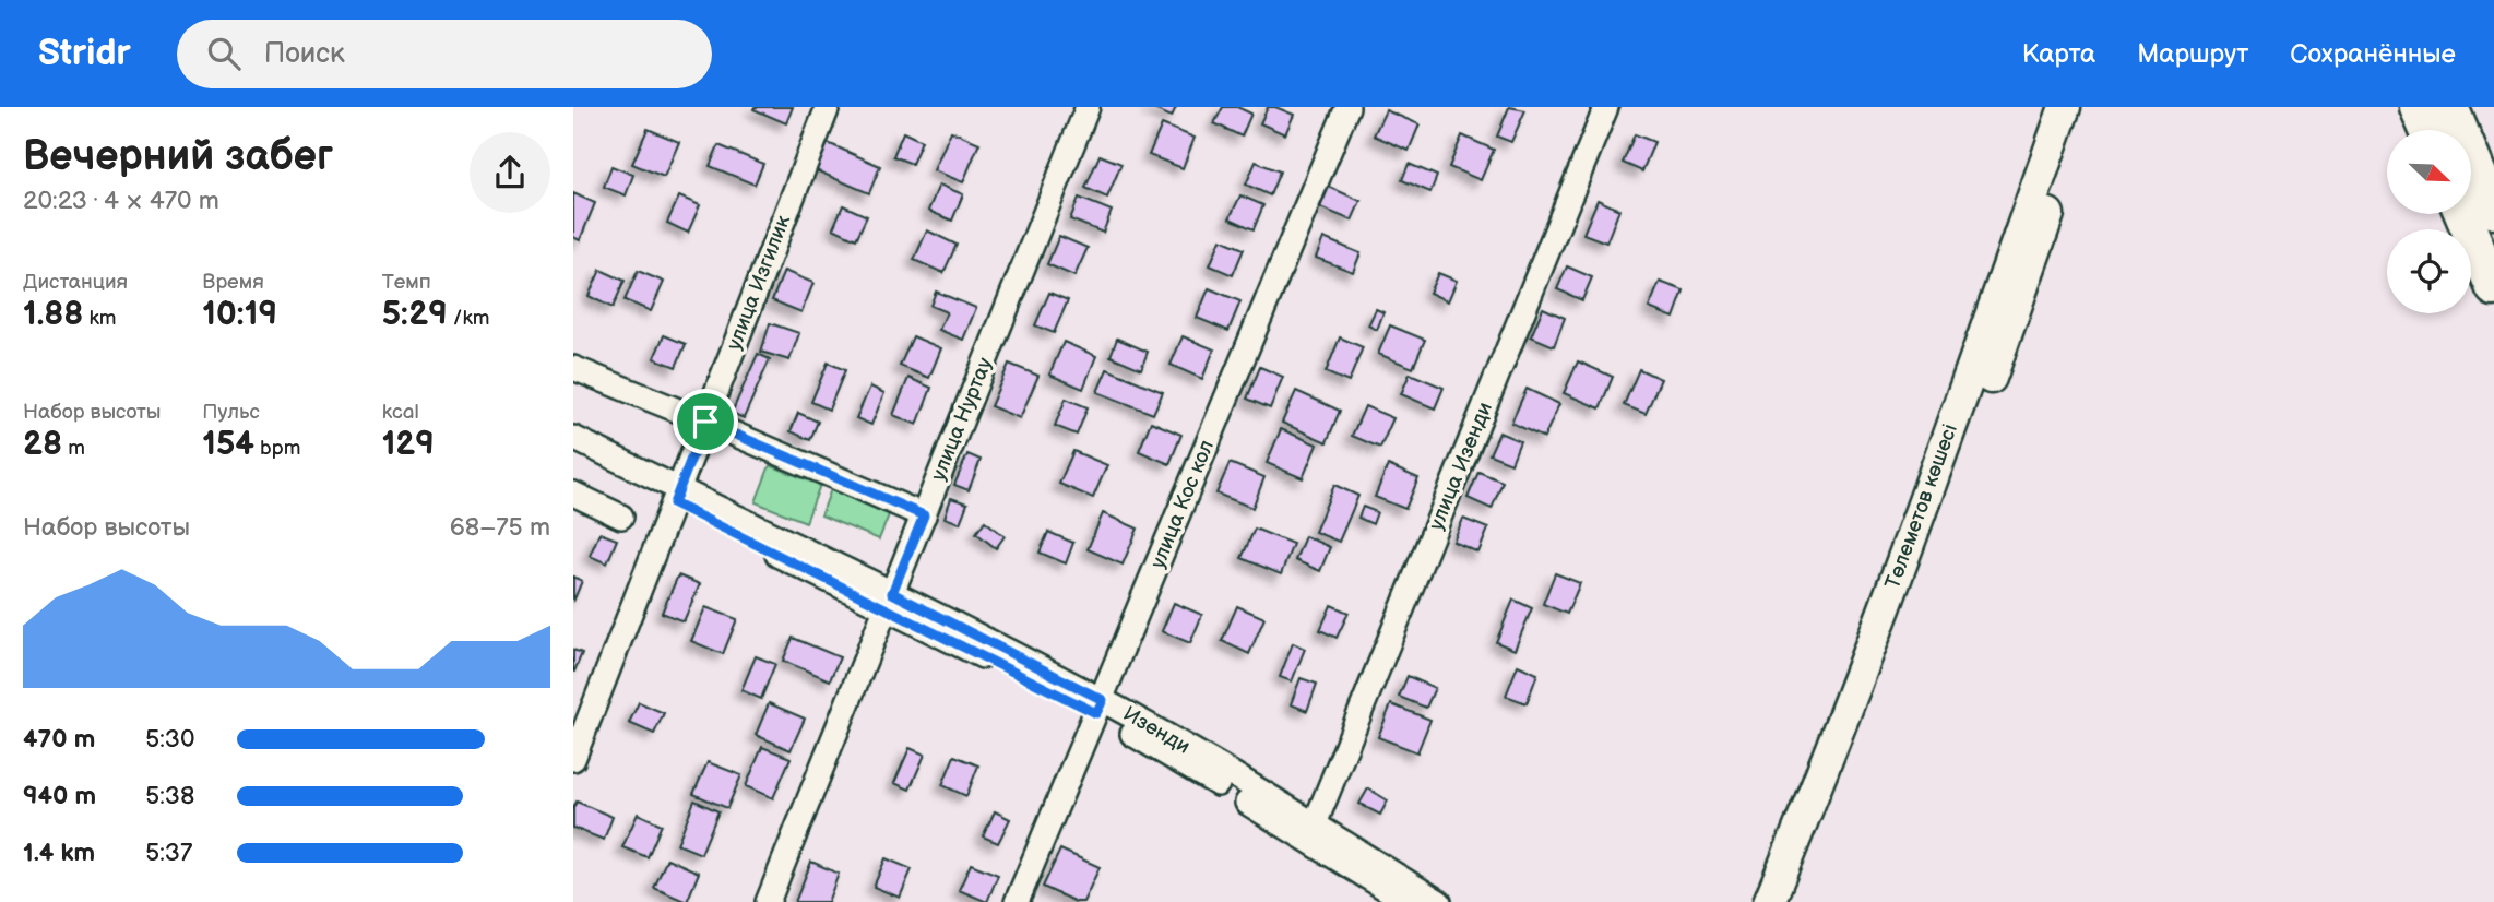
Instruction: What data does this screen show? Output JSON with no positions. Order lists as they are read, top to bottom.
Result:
{
  "streets": {
    "main road": ["Төлеметов көшесі"],
    "street": [
      "улица Изгилик",
      "улица Нуртау",
      "улица Изенди",
      "улица Кос кол",
      "Изенди"
    ]
  },
  "crossings": [
    ["улица Изгилик", "Изенди"],
    ["улица Нуртау", "Изенди"],
    ["улица Изенди", "Изенди"],
    ["улица Кос кол", "Изенди"]
  ],
  "north": "bottom right",
  "page": {
    "header": "Stridr",
    "search": "Поиск",
    "nav": ["Карта", "Маршрут", "Сохранённые"],
    "heading": ["Вечерний забег", "20:23 · 4 × 470 m"],
    "stats": [
      ["Дистанция", "1.88 km"],
      ["Время", "10:19"],
      ["Темп", "5:29 /km"],
      ["Набор высоты", "28 m"],
      ["Пульс", "154 bpm"],
      ["kcal", "129"]
    ],
    "chart": ["Набор высоты", "68–75 m"],
    "list": [
      {
        "name": "470 m",
        "note": "5:30"
      },
      {
        "name": "940 m",
        "note": "5:38"
      },
      {
        "name": "1.4 km",
        "note": "5:37"
      }
    ]
  }
}
